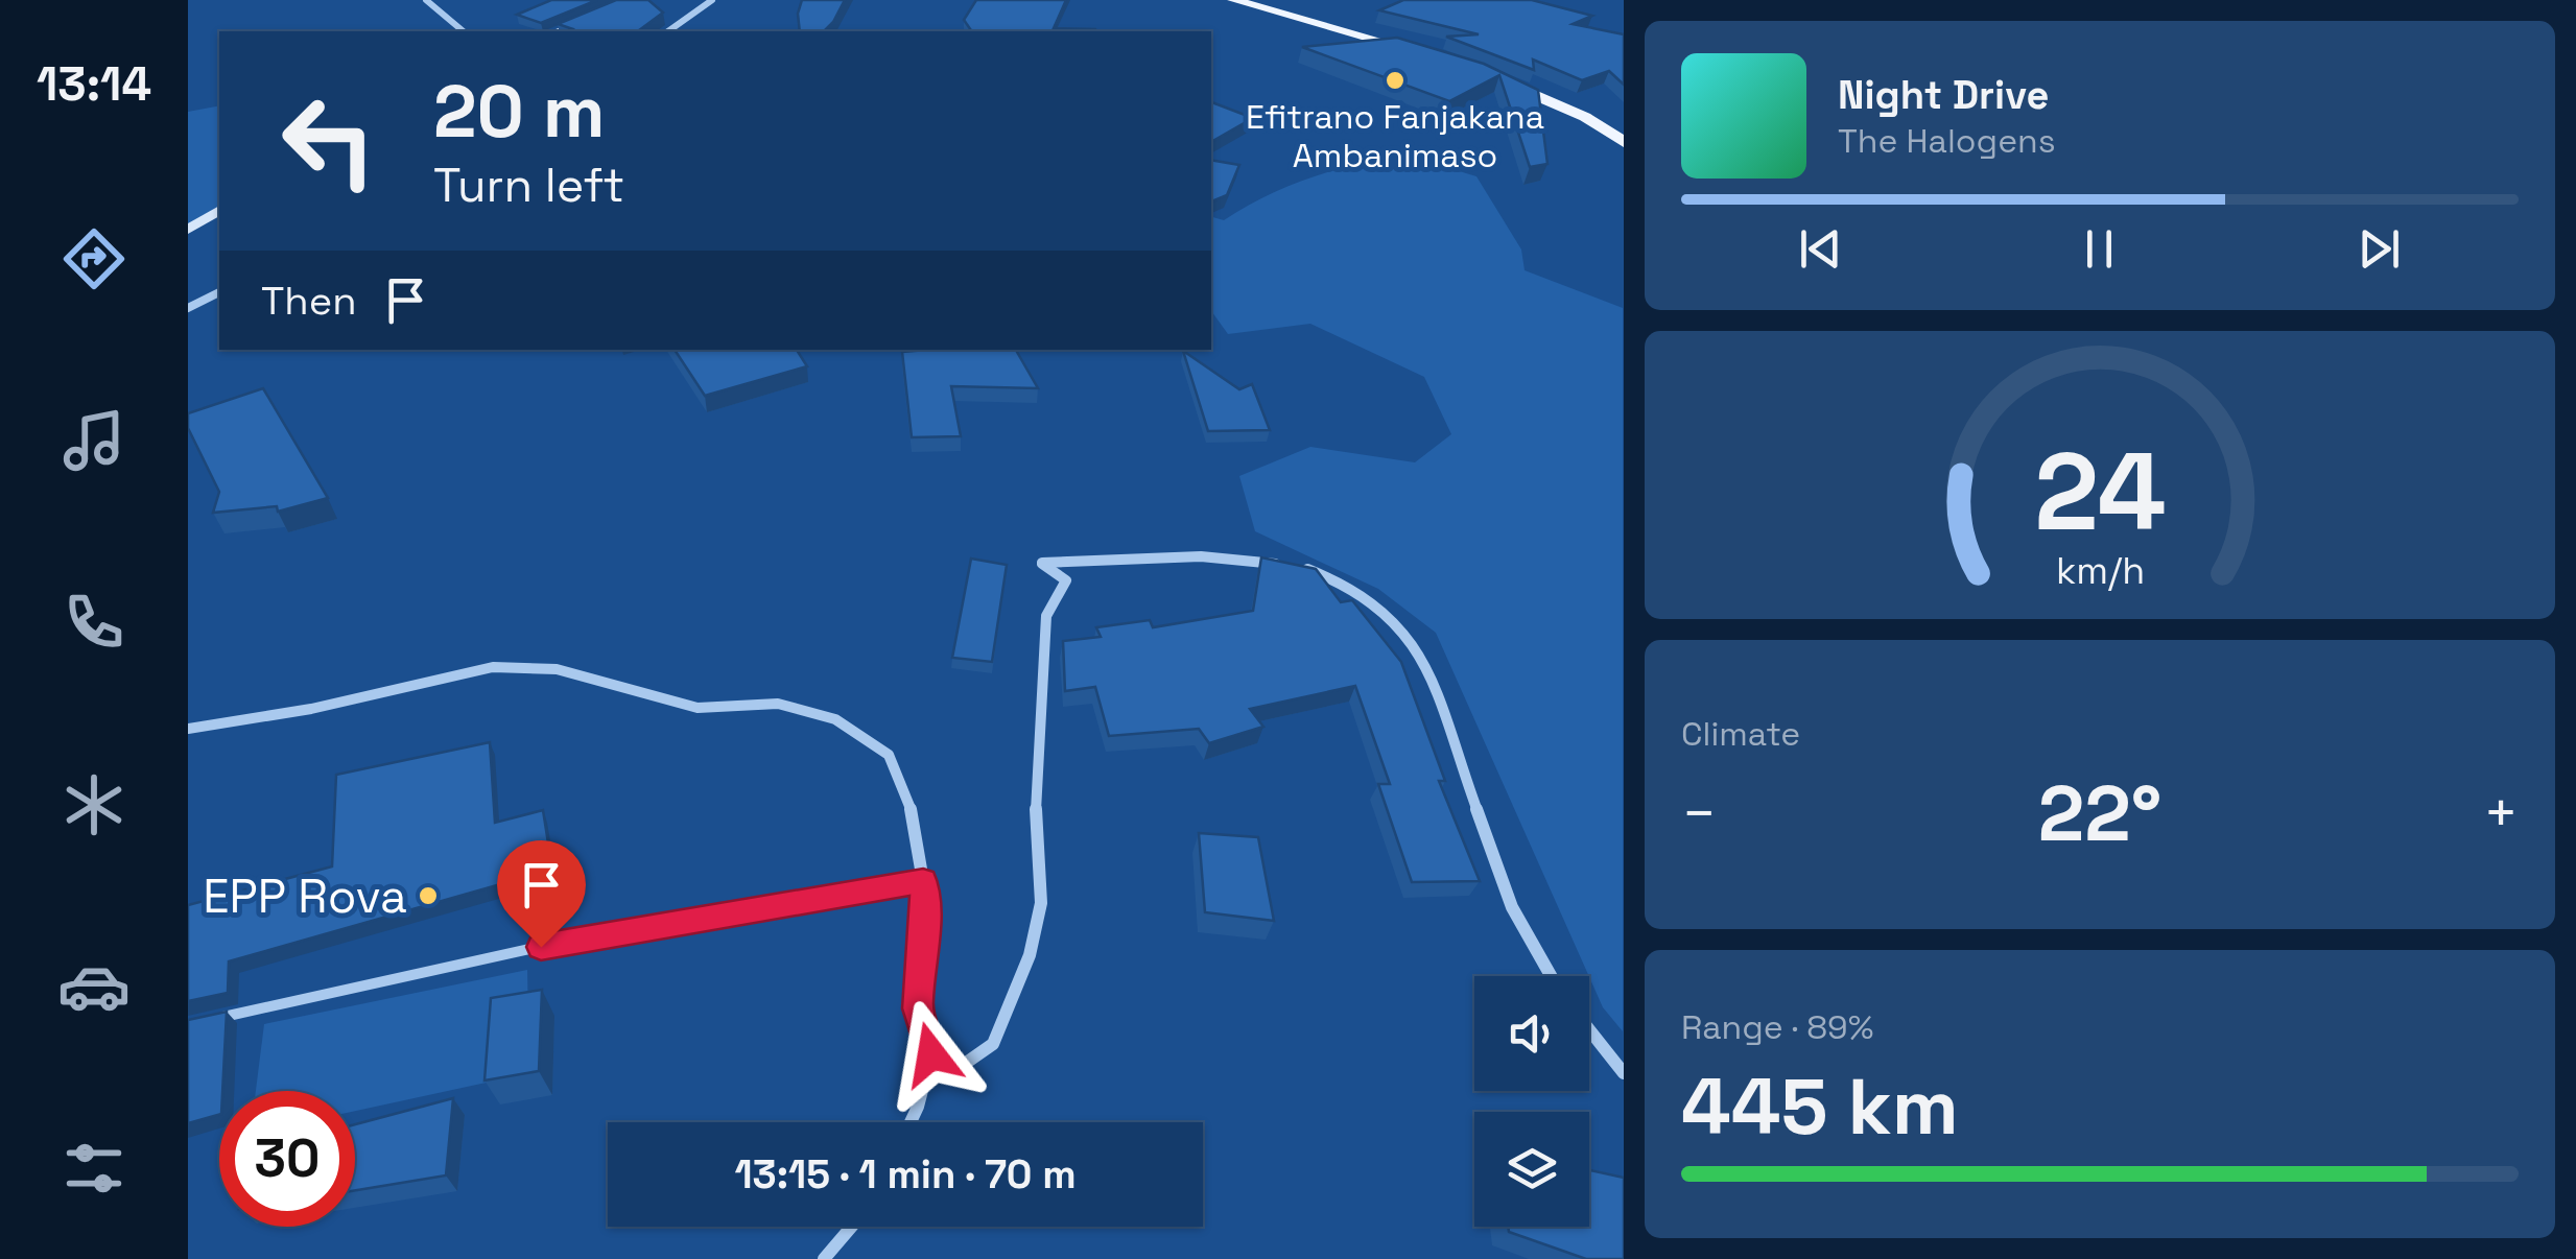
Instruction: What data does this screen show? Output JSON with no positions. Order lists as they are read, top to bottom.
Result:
{
  "places": ["Efitrano Fanjakana Ambanimaso", "EPP Rova"],
  "page": {
    "tabs": "13:14",
    "turn": ["20 m", "Turn left"],
    "song": ["Night Drive", "The Halogens"],
    "then": "Then",
    "tile": [
      "Climate",
      ["Range · 89%", "445 km"]
    ],
    "heat": ["−", "22°", "+"],
    "limit": "30",
    "trip": "13:15 · 1 min · 70 m",
    "gauge": ["24", "km/h"]
  }
}
